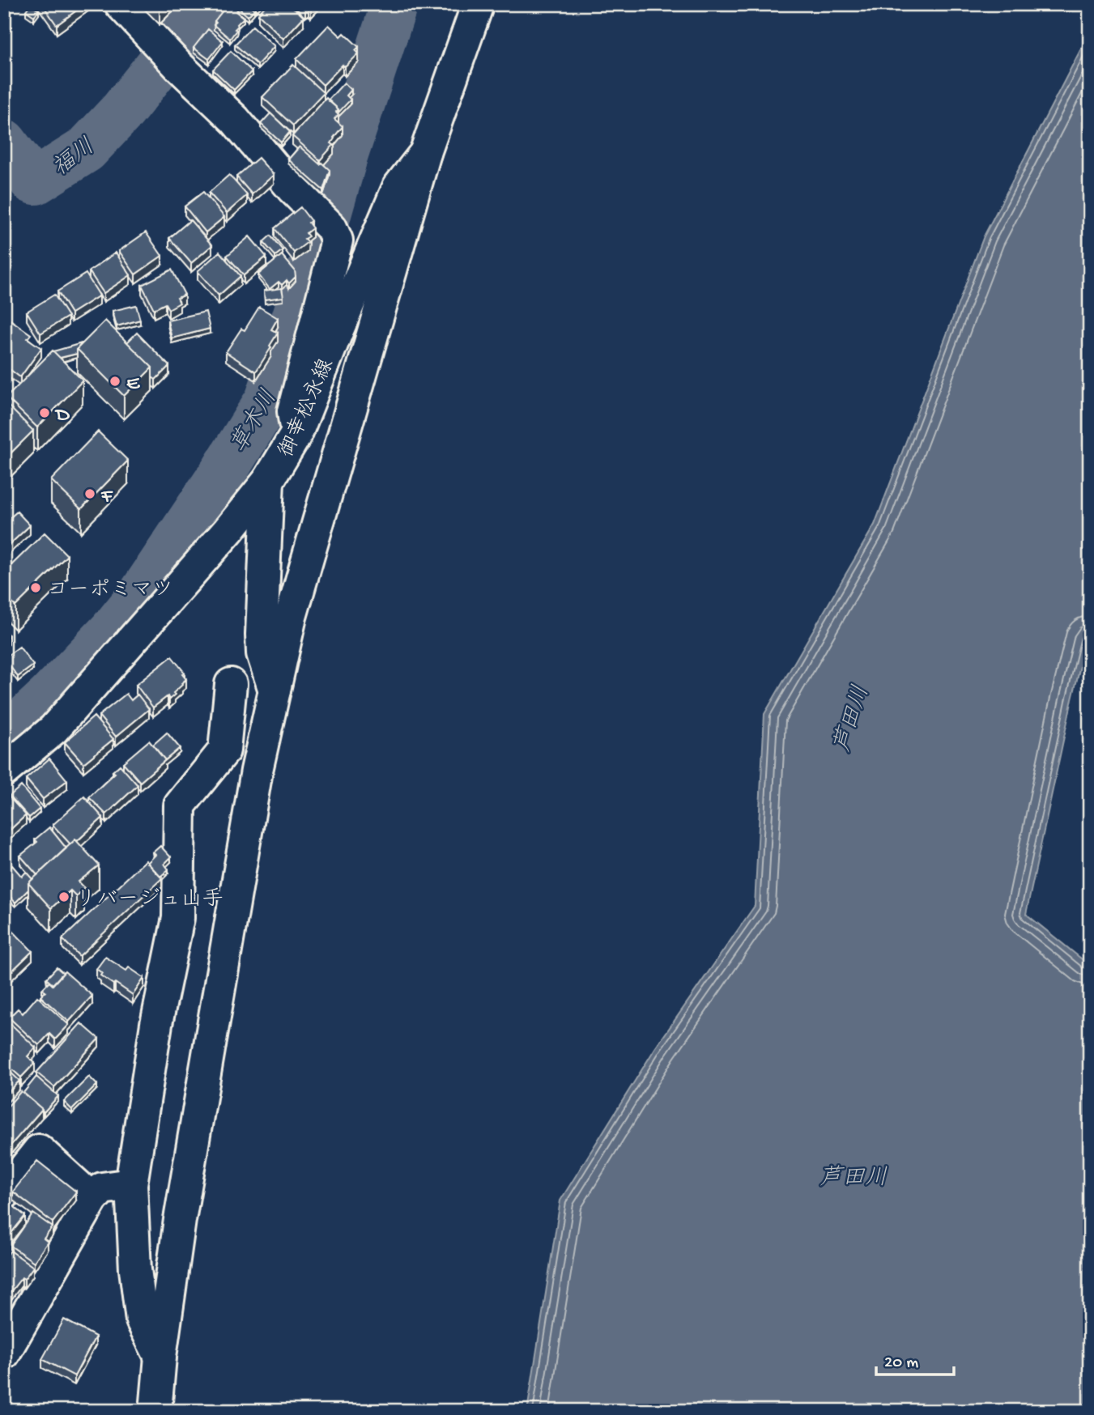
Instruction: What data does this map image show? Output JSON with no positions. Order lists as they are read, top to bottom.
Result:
{
  "streets": {
    "street": ["御幸松永線"]
  },
  "water": ["福川", "草木川", "芦田川"],
  "places": [
    "E",
    "D",
    "F",
    "コーポミマツ",
    "リバージュ山手"
  ],
  "scale_bar": "20 m"
}
